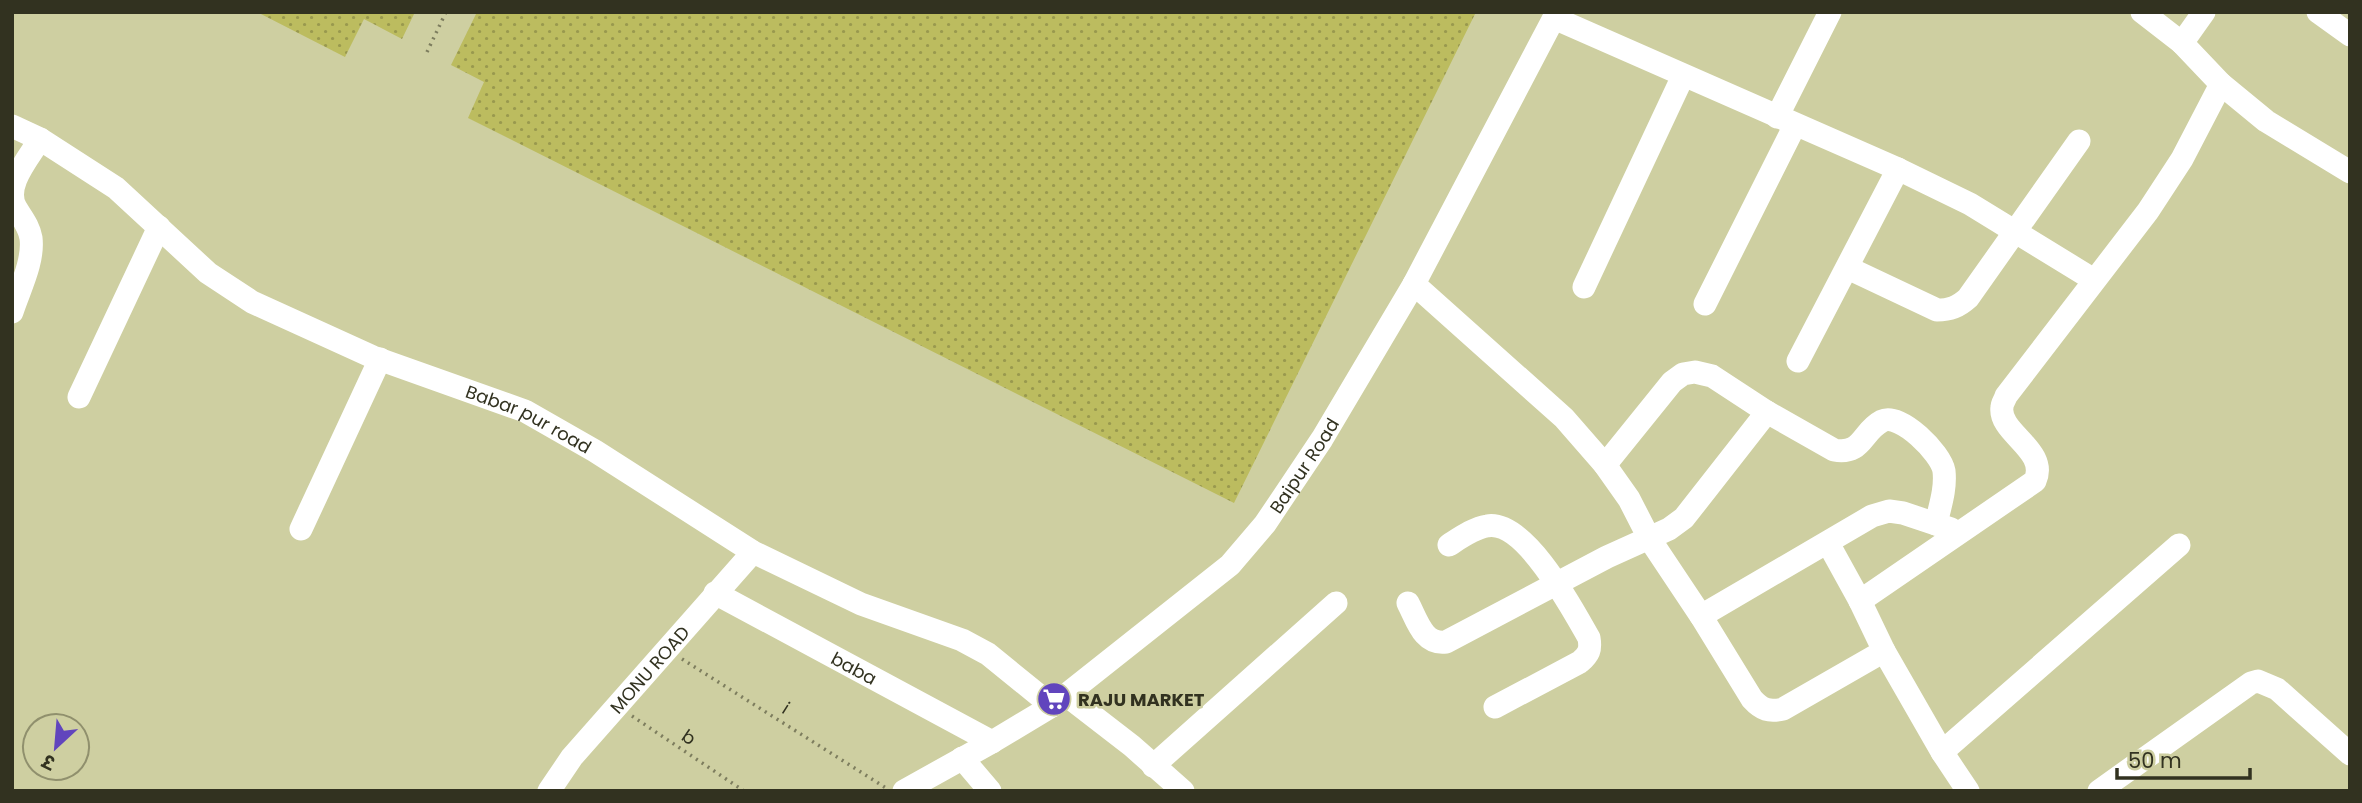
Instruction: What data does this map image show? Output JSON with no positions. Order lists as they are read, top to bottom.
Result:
{
  "streets": {
    "street": [
      "Babar pur road",
      "Baipur Road",
      "baba",
      "MONU ROAD"
    ],
    "path": ["i", "b"]
  },
  "crossings": [
    ["Babar pur road", "Baipur Road"],
    ["Babar pur road", "MONU ROAD"],
    ["Baipur Road", "baba"],
    ["baba", "MONU ROAD"],
    ["MONU ROAD", "i"],
    ["MONU ROAD", "b"]
  ],
  "places": {
    "supermarket": ["RAJU MARKET"]
  },
  "scale_bar": "50 m",
  "north": "bottom left"
}
